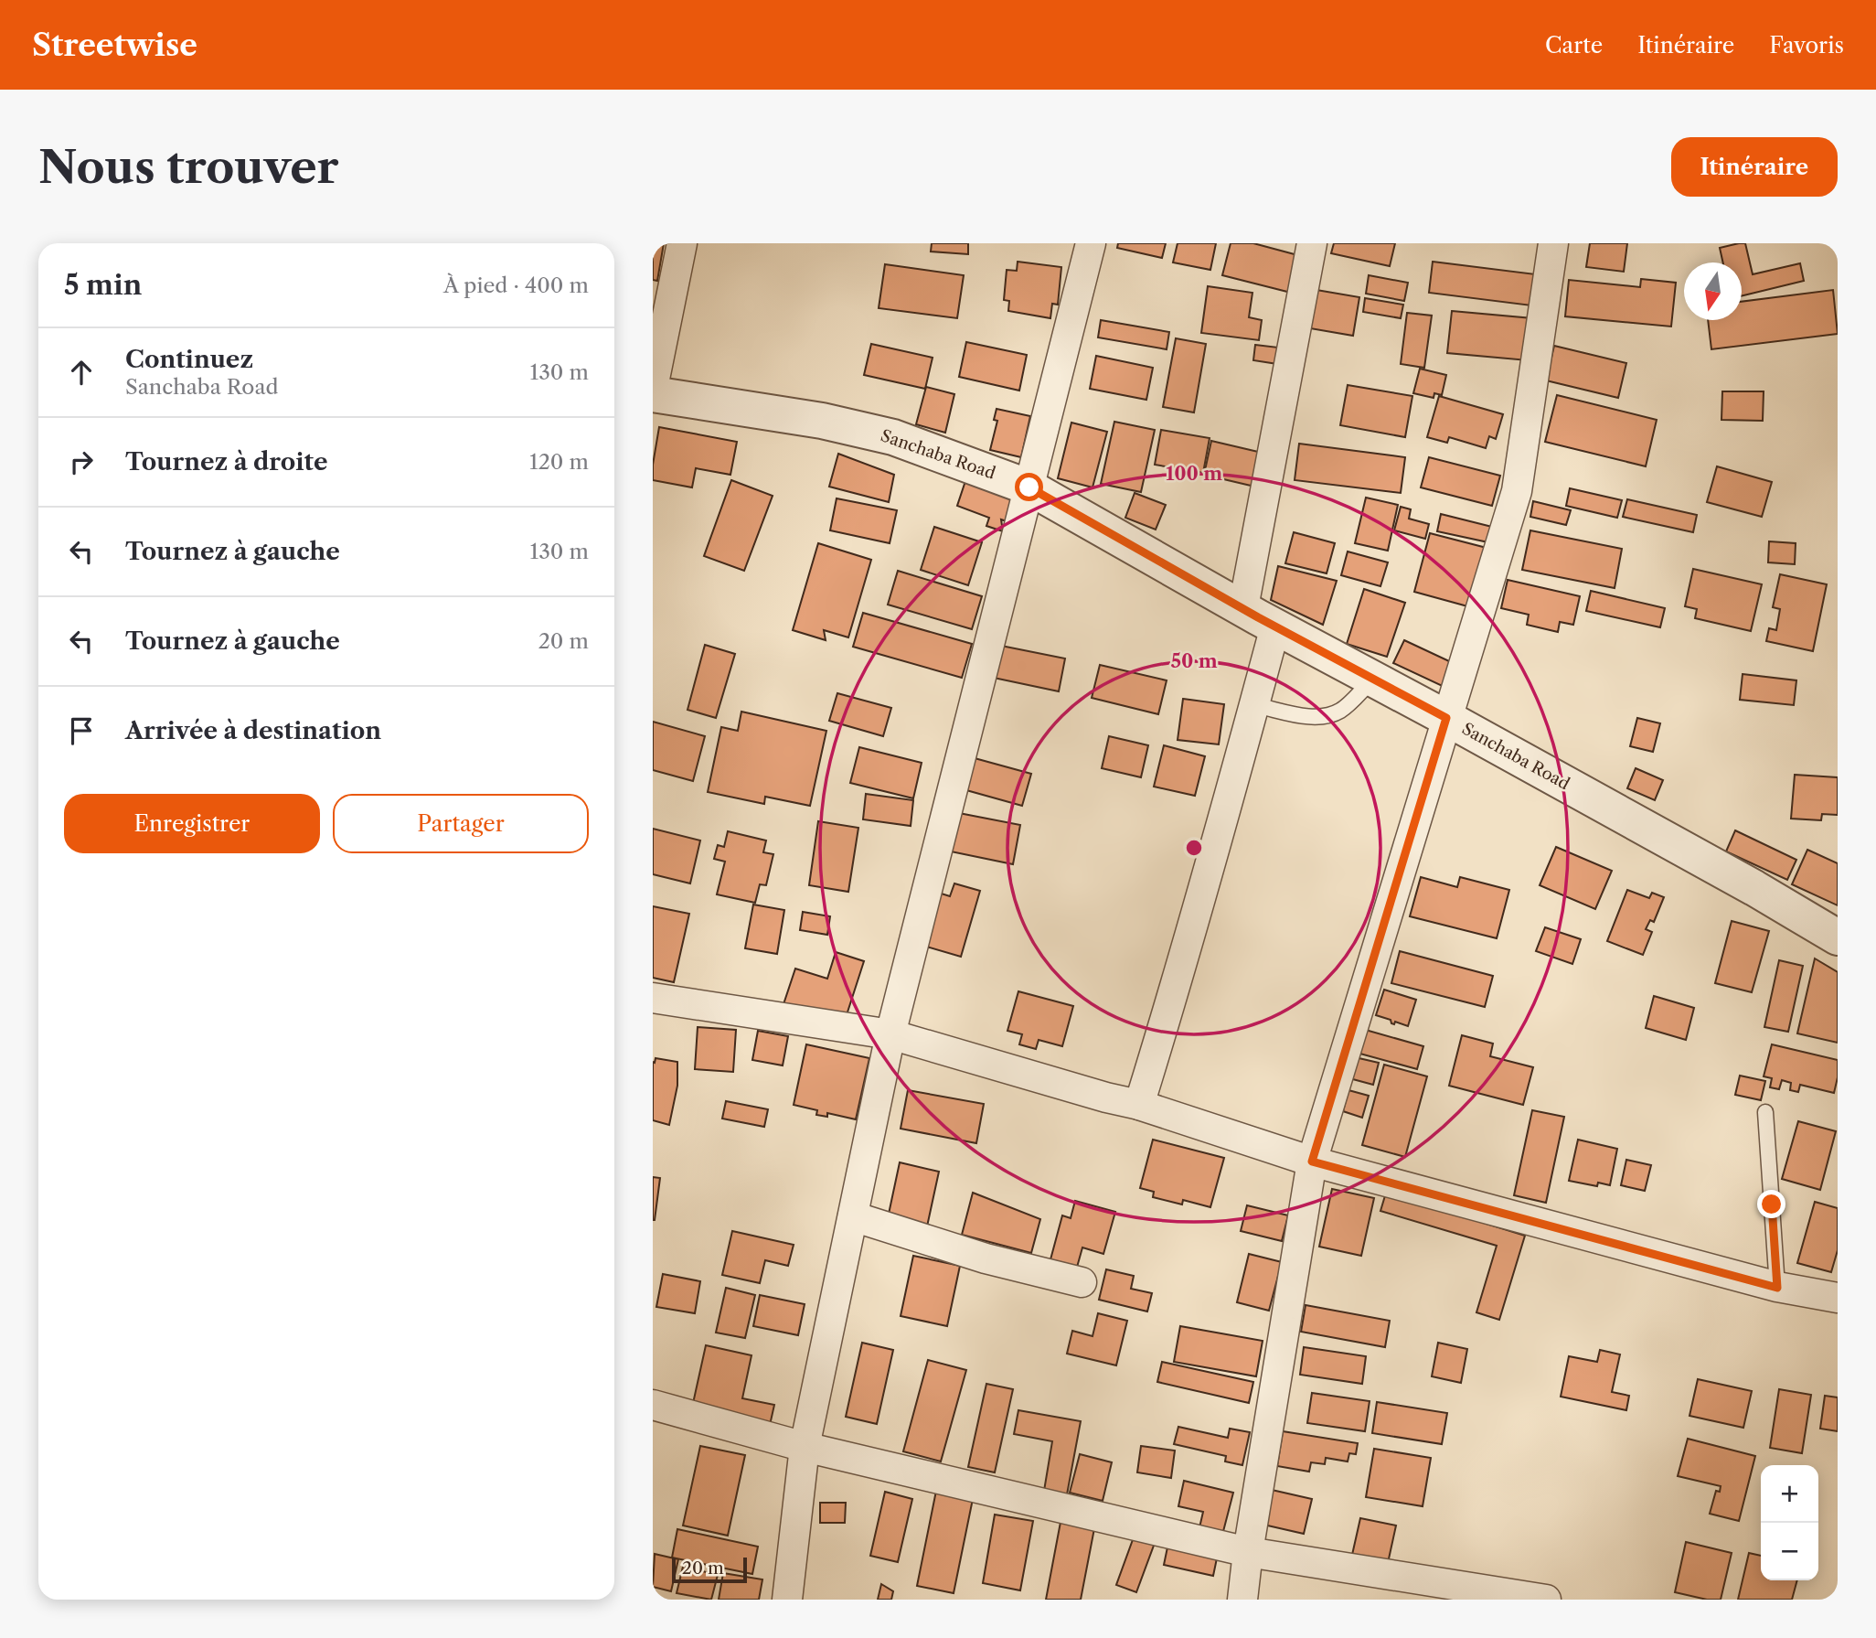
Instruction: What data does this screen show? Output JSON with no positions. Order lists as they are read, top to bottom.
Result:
{
  "streets": {
    "street": ["Sanchaba Road"]
  },
  "scale_bar": "20 m",
  "north": "bottom",
  "page": {
    "header": "Streetwise",
    "nav": ["Carte", "Itinéraire", "Favoris"],
    "buttons": [
      "Itinéraire",
      ["Enregistrer", "Partager"]
    ],
    "title": "Nous trouver",
    "heading": ["5 min", "À pied · 400 m"],
    "list": [
      ["Continuez", "Sanchaba Road", "130 m"],
      ["Tournez à droite", "120 m"],
      ["Tournez à gauche", "130 m"],
      ["Tournez à gauche", "20 m"],
      "Arrivée à destination"
    ],
    "map_buttons": ["+", "−"],
    "scale": "20 m"
  },
  "rings": ["100 m", "50 m"]
}
